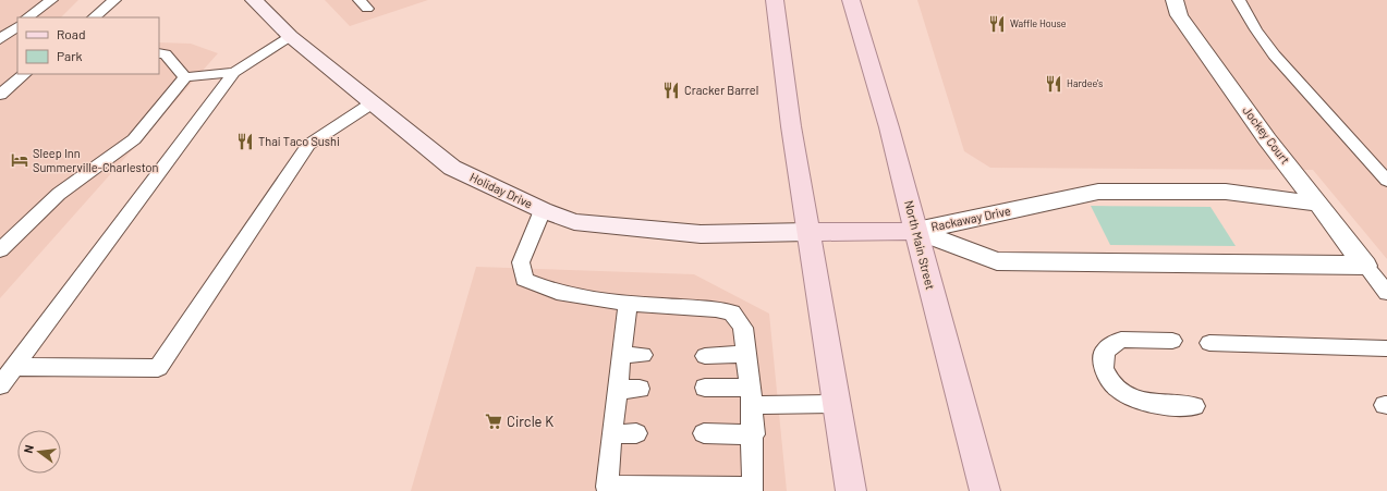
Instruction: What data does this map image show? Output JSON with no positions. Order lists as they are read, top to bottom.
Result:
{
  "streets": {
    "main road": ["Holiday Drive", "North Main Street"],
    "street": ["Jockey Court", "Rackaway Drive"]
  },
  "crossings": [
    ["Jockey Court", "Rackaway Drive"],
    ["Rackaway Drive", "North Main Street"]
  ],
  "places": {
    "restaurant": [
      "Waffle House",
      "Hardee's",
      "Cracker Barrel",
      "Thai Taco Sushi"
    ],
    "hotel": ["Sleep Inn Summerville-Charleston"],
    "supermarket": ["Circle K"]
  },
  "legend": ["Road", "Park"],
  "north": "left"
}
